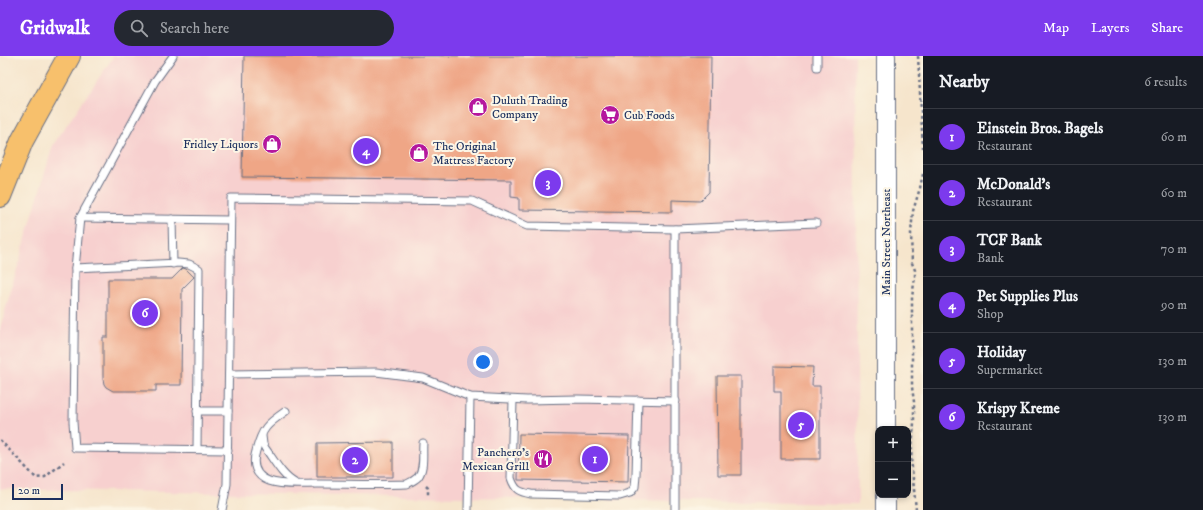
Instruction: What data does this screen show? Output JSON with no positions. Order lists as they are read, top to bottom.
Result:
{
  "streets": {
    "street": ["Main Street Northeast"]
  },
  "places": {
    "shop": ["Duluth Trading Company", "Fridley Liquors", "The Original Mattress Factory"],
    "supermarket": ["Cub Foods"],
    "restaurant": ["Panchero's Mexican Grill"]
  },
  "scale_bar": "20 m",
  "page": {
    "header": "Gridwalk",
    "search": "Search here",
    "nav": ["Map", "Layers", "Share"],
    "heading": ["Nearby", "6 results"],
    "list": [
      {
        "mark": "1",
        "name": "Einstein Bros. Bagels",
        "note": "Restaurant",
        "value": "60 m"
      },
      {
        "mark": "2",
        "name": "McDonald's",
        "note": "Restaurant",
        "value": "60 m"
      },
      {
        "mark": "3",
        "name": "TCF Bank",
        "note": "Bank",
        "value": "70 m"
      },
      {
        "mark": "4",
        "name": "Pet Supplies Plus",
        "note": "Shop",
        "value": "90 m"
      },
      {
        "mark": "5",
        "name": "Holiday",
        "note": "Supermarket",
        "value": "130 m"
      },
      {
        "mark": "6",
        "name": "Krispy Kreme",
        "note": "Restaurant",
        "value": "130 m"
      }
    ],
    "pins": [
      "4",
      "3",
      "6",
      "5",
      "1",
      "2"
    ],
    "map_buttons": ["+", "−"],
    "scale": "20 m"
  }
}
